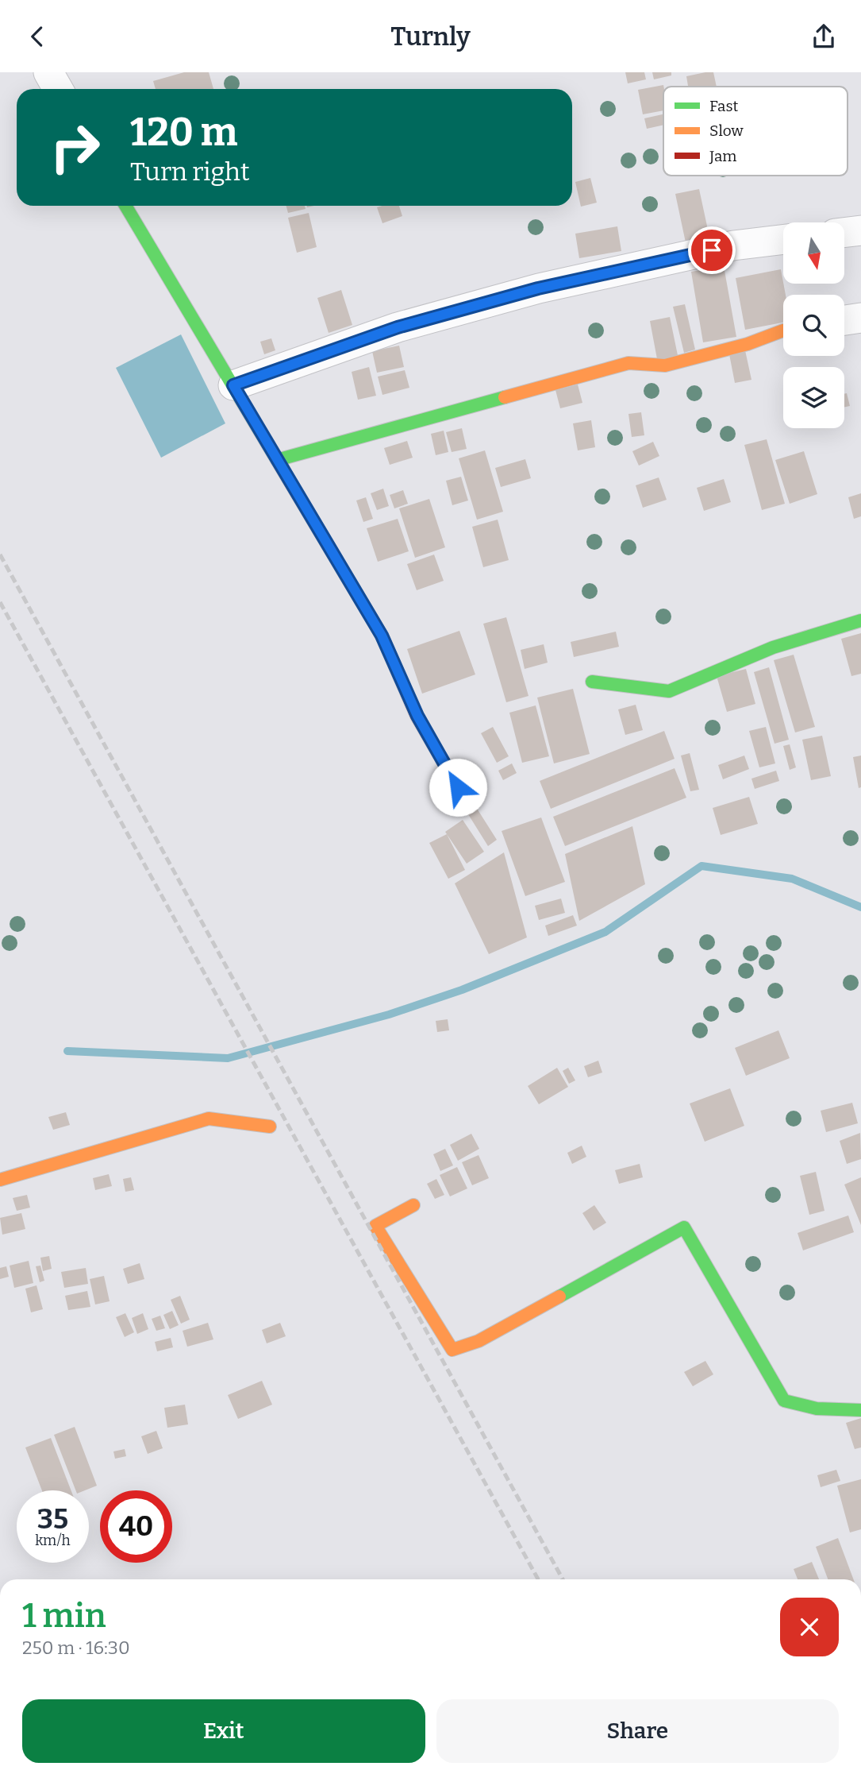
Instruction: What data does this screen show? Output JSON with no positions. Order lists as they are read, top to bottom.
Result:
{
  "legend": ["Fast", "Slow", "Jam"],
  "north": "bottom",
  "page": {
    "header": "Turnly",
    "turn": ["120 m", "Turn right"],
    "speed": "35 km/h",
    "limit": "40",
    "heading": ["1 min", "250 m · 16:30"],
    "buttons": ["Exit", "Share"]
  }
}
